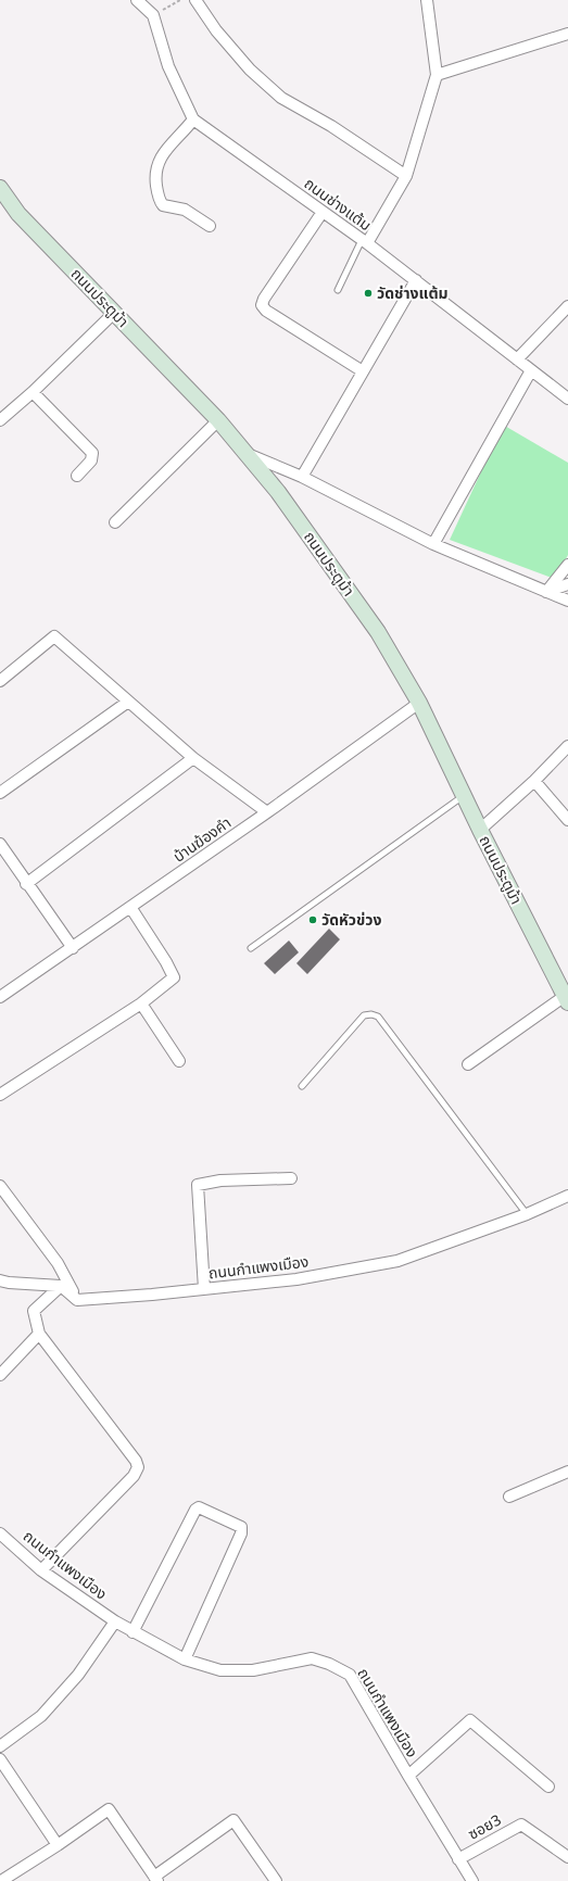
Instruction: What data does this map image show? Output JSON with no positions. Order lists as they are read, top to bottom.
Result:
{
  "streets": {
    "main road": ["ถนนประตูม้า"],
    "street": [
      "ถนนช่างแต้ม",
      "บ้านฆ้องคำ",
      "ถนนกำแพงเมือง",
      "ซอย3"
    ]
  },
  "crossings": [
    ["ถนนประตูม้า", "บ้านฆ้องคำ"],
    ["ถนนกำแพงเมือง", "ซอย3"]
  ],
  "places": ["วัดช่างแต้ม", "วัดหัวข่วง"]
}
